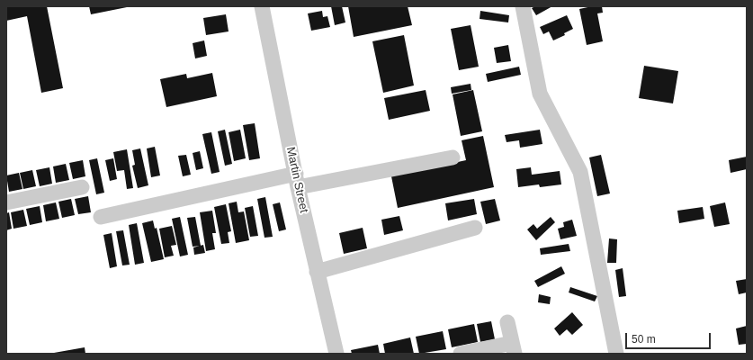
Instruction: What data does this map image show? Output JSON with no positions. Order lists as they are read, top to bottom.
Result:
{
  "streets": {
    "street": ["Martin Street"]
  },
  "scale_bar": "50 m"
}
